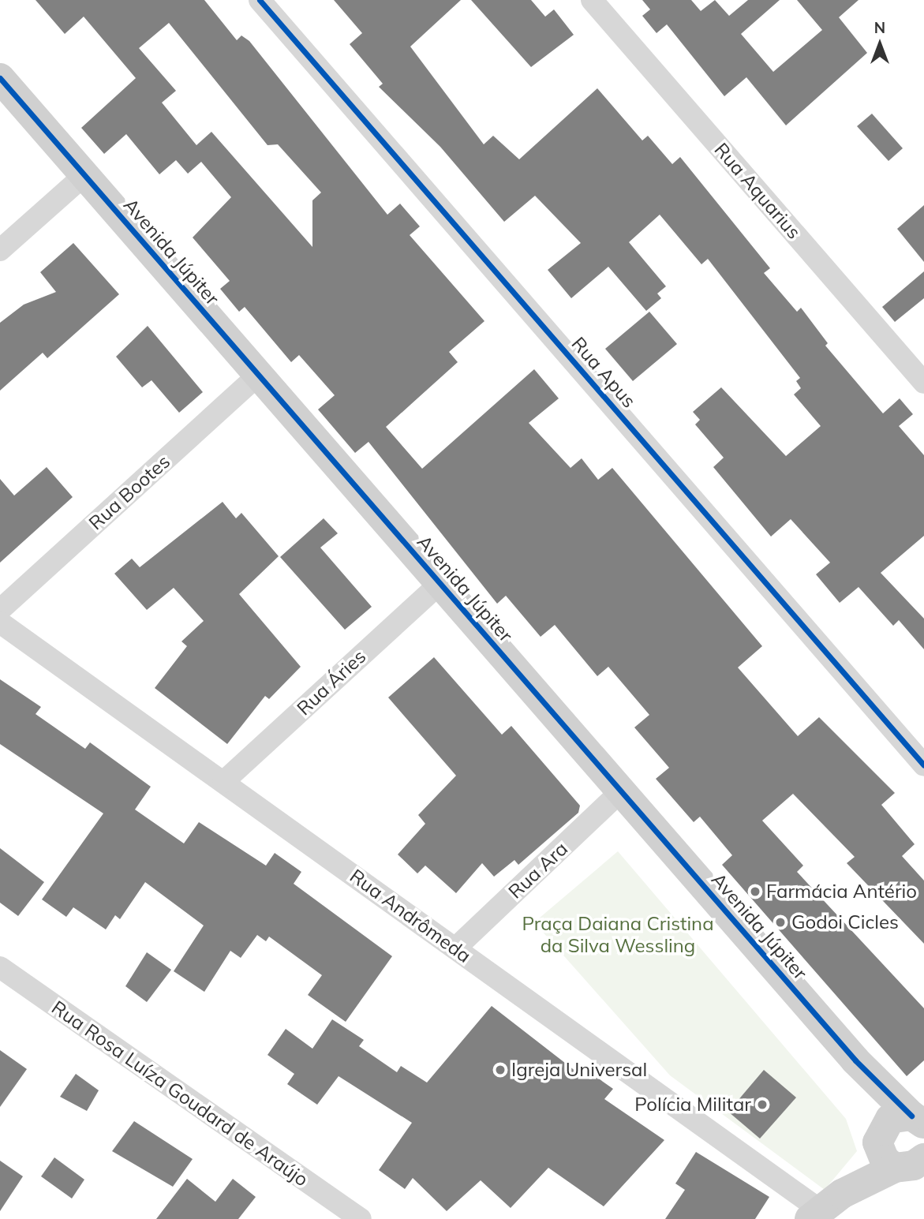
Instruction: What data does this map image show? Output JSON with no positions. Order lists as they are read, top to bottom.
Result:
{
  "streets": {
    "main road": ["Avenida Júpiter"],
    "street": [
      "Rua Aquarius",
      "Rua Apus",
      "Rua Bootes",
      "Rua Áries",
      "Rua Ara",
      "Rua Andrômeda",
      "Rua Rosa Luíza Goudard de Araújo"
    ]
  },
  "crossings": [
    ["Avenida Júpiter", "Rua Bootes"],
    ["Avenida Júpiter", "Rua Áries"],
    ["Avenida Júpiter", "Rua Ara"],
    ["Rua Áries", "Rua Andrômeda"],
    ["Rua Ara", "Rua Andrômeda"]
  ],
  "parks": ["Praça Daiana Cristina da Silva Wessling"],
  "places": [
    "Farmácia Antério",
    "Godoi Cicles",
    "Igreja Universal",
    "Polícia Militar"
  ],
  "north": "top"
}
